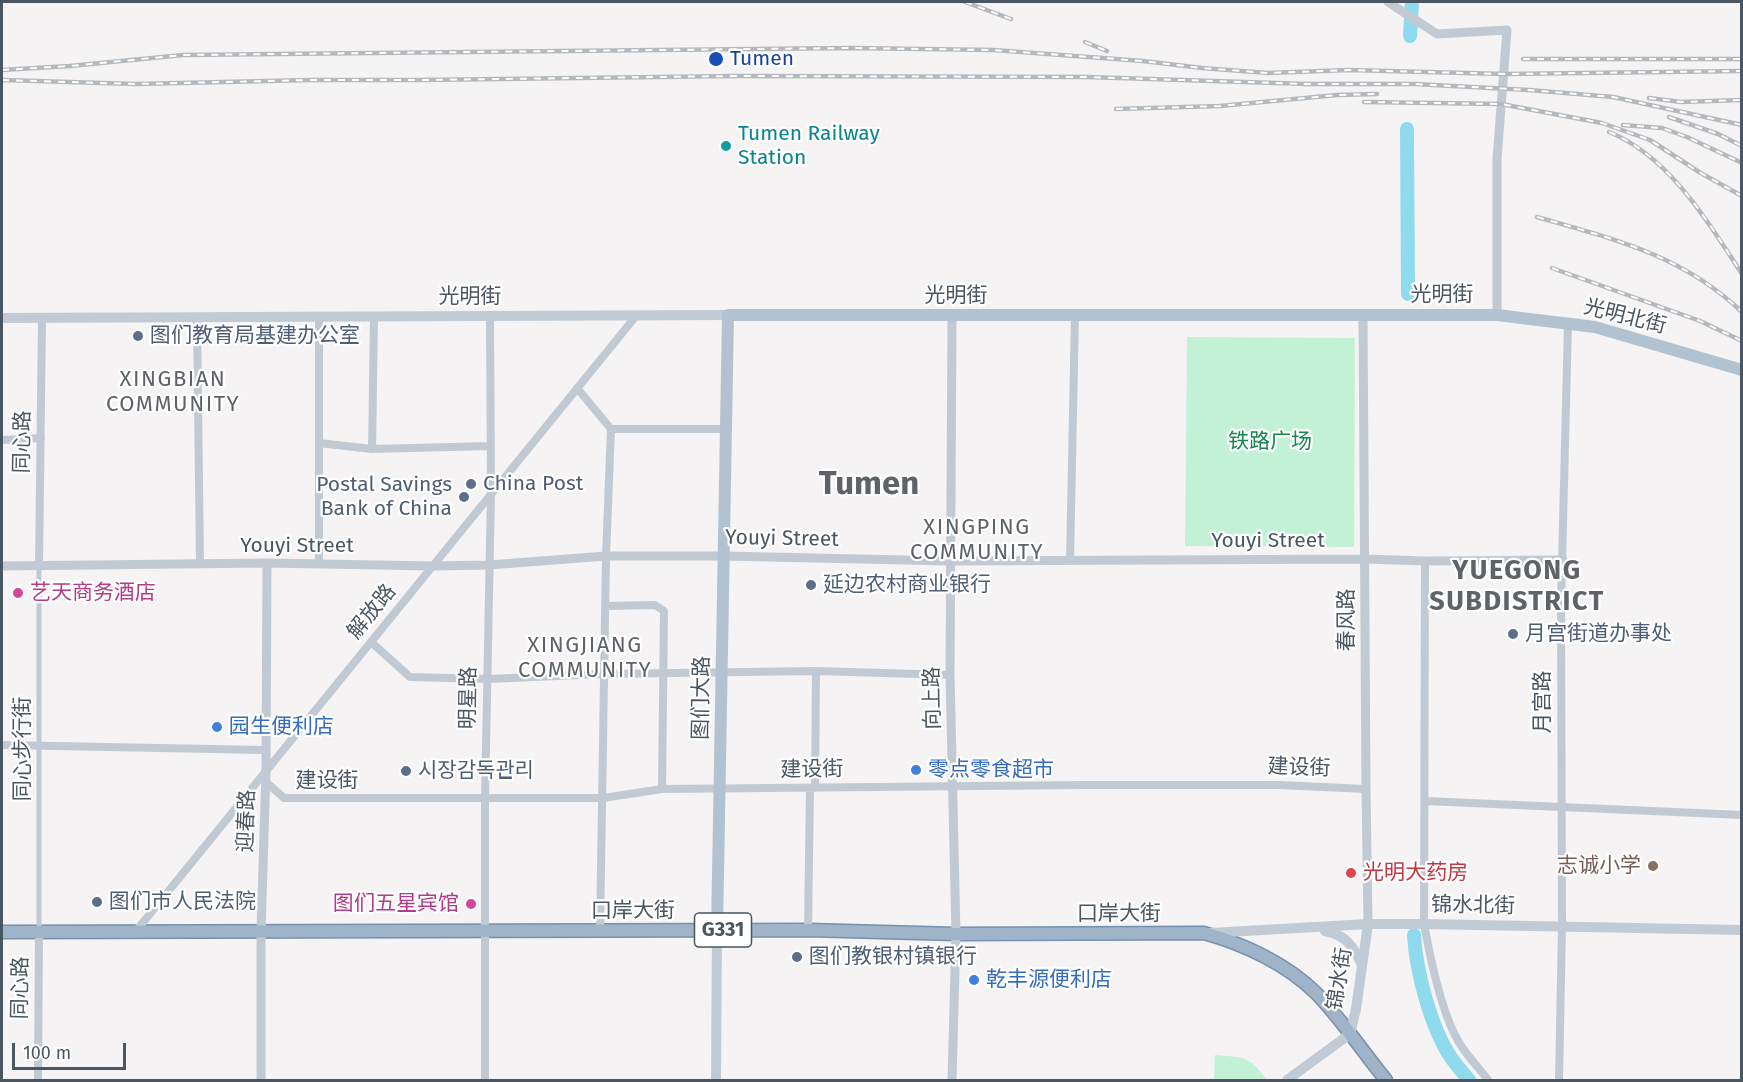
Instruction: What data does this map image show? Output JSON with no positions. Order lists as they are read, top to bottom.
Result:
{
  "streets": {
    "highway": ["口岸大街", "G331"],
    "main road": [
      "光明街",
      "光明北街",
      "图们大路",
      "锦水北街",
      "锦水街"
    ],
    "street": [
      "同心路",
      "Youyi Street",
      "解放路",
      "春风路",
      "明星路",
      "向上路",
      "月宫路",
      "同心步行街",
      "建设街",
      "迎春路"
    ]
  },
  "crossings": [
    ["光明街", "光明北街"],
    ["光明街", "同心路"],
    ["光明街", "解放路"],
    ["光明街", "春风路"],
    ["光明街", "明星路"],
    ["光明街", "图们大路"],
    ["光明街", "向上路"],
    ["光明北街", "月宫路"],
    ["同心路", "Youyi Street"],
    ["同心路", "同心步行街"],
    ["同心路", "口岸大街"],
    ["Youyi Street", "解放路"],
    ["Youyi Street", "春风路"],
    ["Youyi Street", "明星路"],
    ["Youyi Street", "图们大路"],
    ["Youyi Street", "向上路"],
    ["Youyi Street", "月宫路"],
    ["Youyi Street", "同心步行街"],
    ["Youyi Street", "迎春路"],
    ["解放路", "明星路"],
    ["解放路", "迎春路"],
    ["解放路", "口岸大街"],
    ["春风路", "建设街"],
    ["春风路", "锦水北街"],
    ["春风路", "锦水街"],
    ["明星路", "建设街"],
    ["明星路", "口岸大街"],
    ["图们大路", "建设街"],
    ["图们大路", "口岸大街"],
    ["向上路", "建设街"],
    ["向上路", "口岸大街"],
    ["月宫路", "锦水北街"],
    ["同心步行街", "口岸大街"],
    ["建设街", "迎春路"],
    ["迎春路", "口岸大街"],
    ["锦水北街", "口岸大街"],
    ["锦水北街", "锦水街"],
    ["口岸大街", "锦水街"]
  ],
  "districts": [
    "XINGBIAN COMMUNITY",
    "Tumen",
    "XINGPING COMMUNITY",
    "YUEGONG SUBDISTRICT",
    "XINGJIANG COMMUNITY"
  ],
  "parks": ["铁路广场"],
  "places": [
    "Tumen",
    "Tumen Railway Station",
    "图们教育局基建办公室",
    "China Post",
    "Postal Savings Bank of China",
    "延边农村商业银行",
    "艺天商务酒店",
    "月宫街道办事处",
    "园生便利店",
    "零点零食超市",
    "시장감독관리",
    "志诚小学",
    "光明大药房",
    "图们市人民法院",
    "图们五星宾馆",
    "图们教银村镇银行",
    "乾丰源便利店"
  ],
  "scale_bar": "100 m"
}
